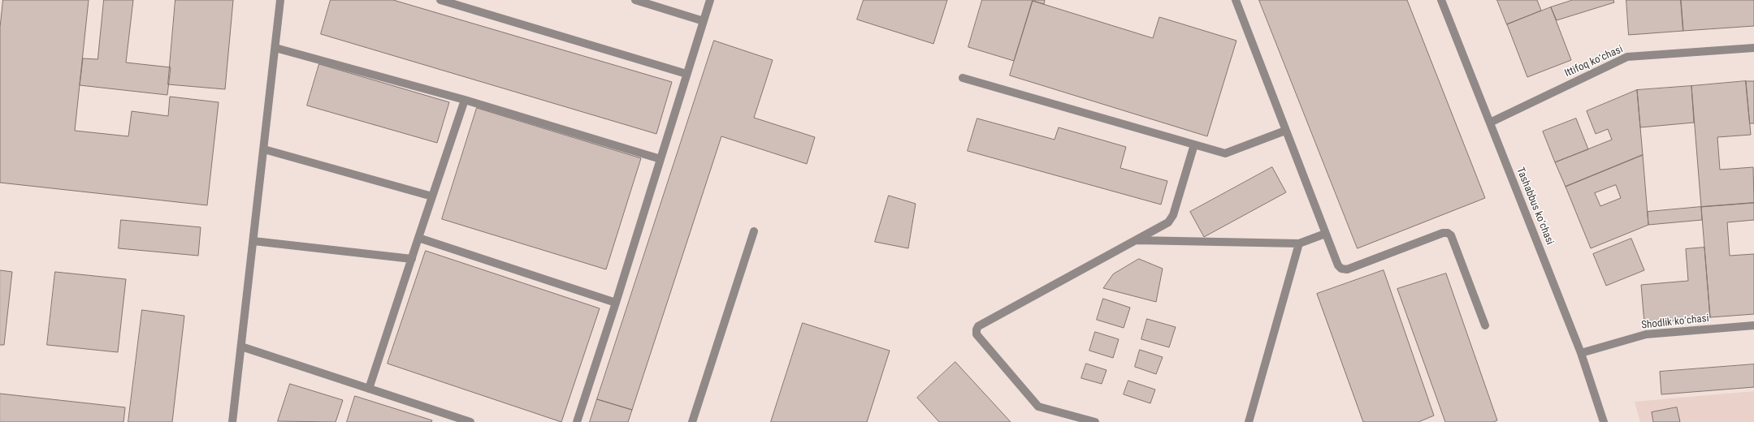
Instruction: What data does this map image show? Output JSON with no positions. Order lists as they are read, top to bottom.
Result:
{
  "streets": {
    "street": ["Ittifoq koʻchasi", "Tashabbus koʻchasi", "Shodlik koʻchasi"]
  },
  "crossings": [
    ["Ittifoq koʻchasi", "Tashabbus koʻchasi"],
    ["Tashabbus koʻchasi", "Shodlik koʻchasi"]
  ]
}
